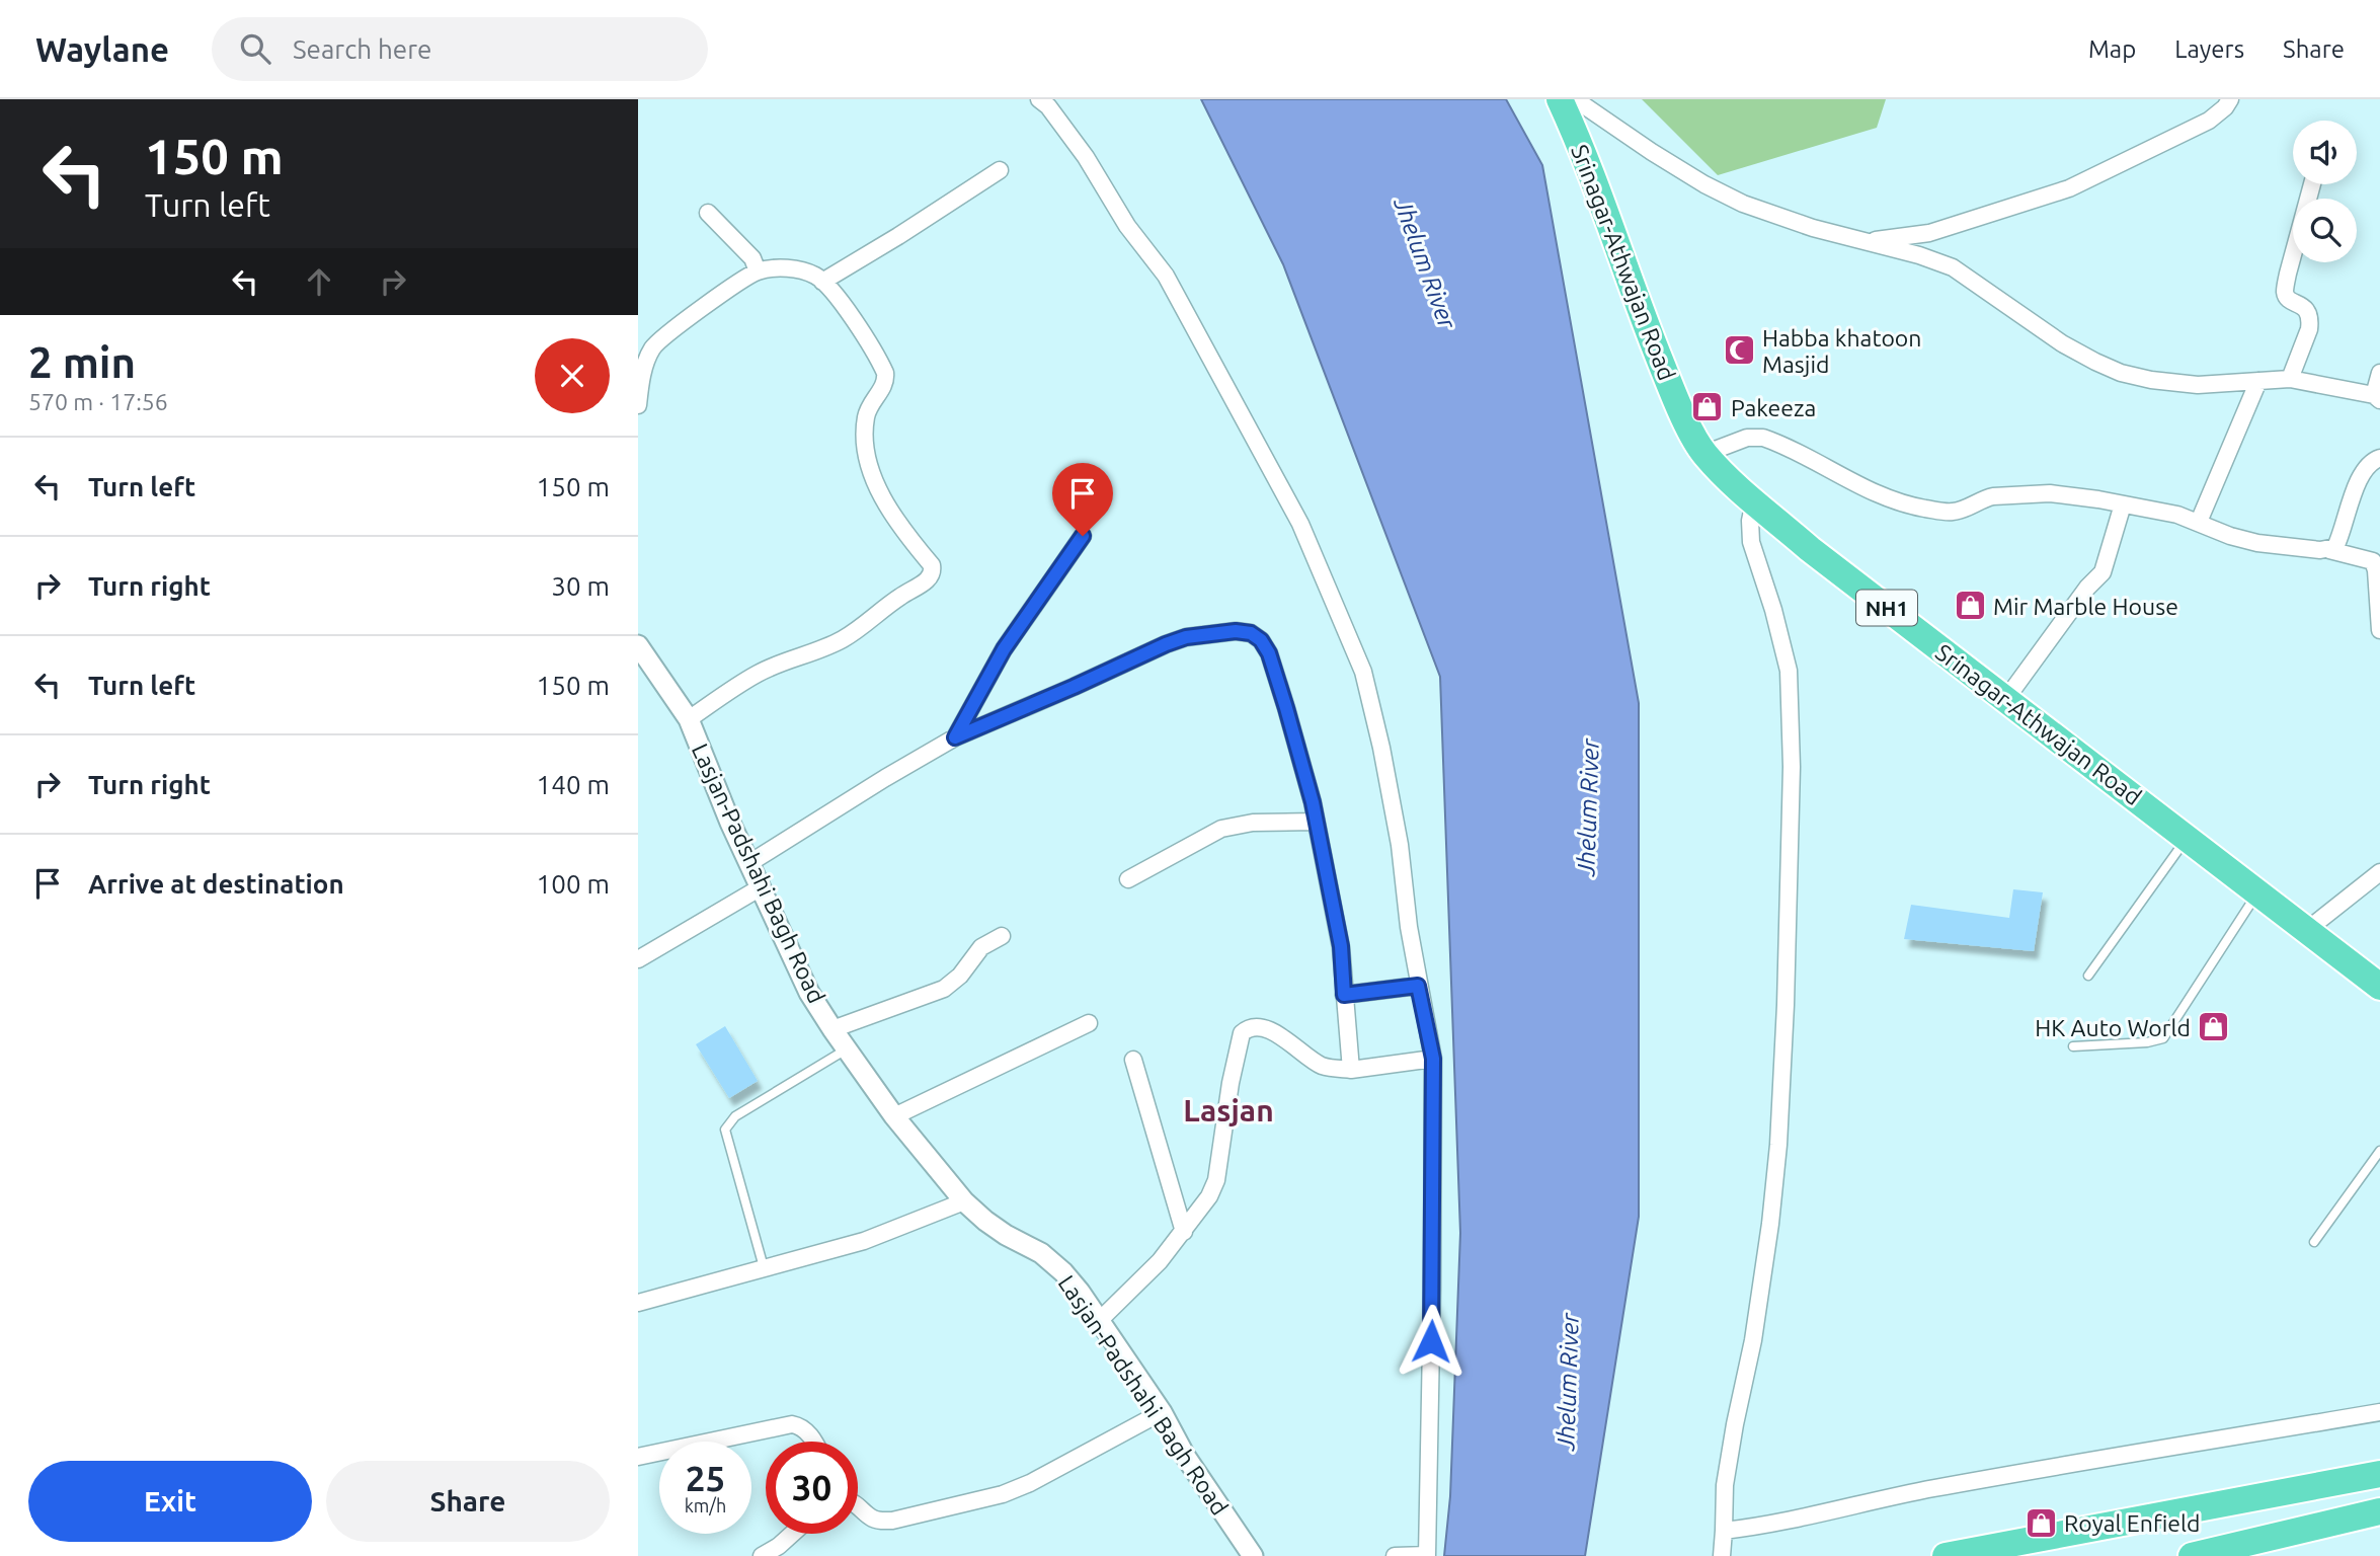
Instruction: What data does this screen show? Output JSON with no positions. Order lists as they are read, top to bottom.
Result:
{
  "streets": {
    "highway": ["Srinagar-Athwajan Road", "NH1"],
    "street": ["Lasjan-Padshahi Bagh Road"]
  },
  "districts": ["Lasjan"],
  "water": ["Jhelum River"],
  "places": {
    "mosque": ["Habba khatoon Masjid"],
    "shop": [
      "Pakeeza",
      "Mir Marble House",
      "HK Auto World",
      "Royal Enfield"
    ]
  },
  "page": {
    "header": "Waylane",
    "search": "Search here",
    "nav": ["Map", "Layers", "Share"],
    "turn": ["150 m", "Turn left"],
    "heading": ["2 min", "570 m · 17:56"],
    "list": [
      {
        "name": "Turn left",
        "value": "150 m"
      },
      {
        "name": "Turn right",
        "value": "30 m"
      },
      {
        "name": "Turn left",
        "value": "150 m"
      },
      {
        "name": "Turn right",
        "value": "140 m"
      },
      {
        "name": "Arrive at destination",
        "value": "100 m"
      }
    ],
    "speed": "25 km/h",
    "limit": "30",
    "buttons": ["Exit", "Share"]
  }
}
